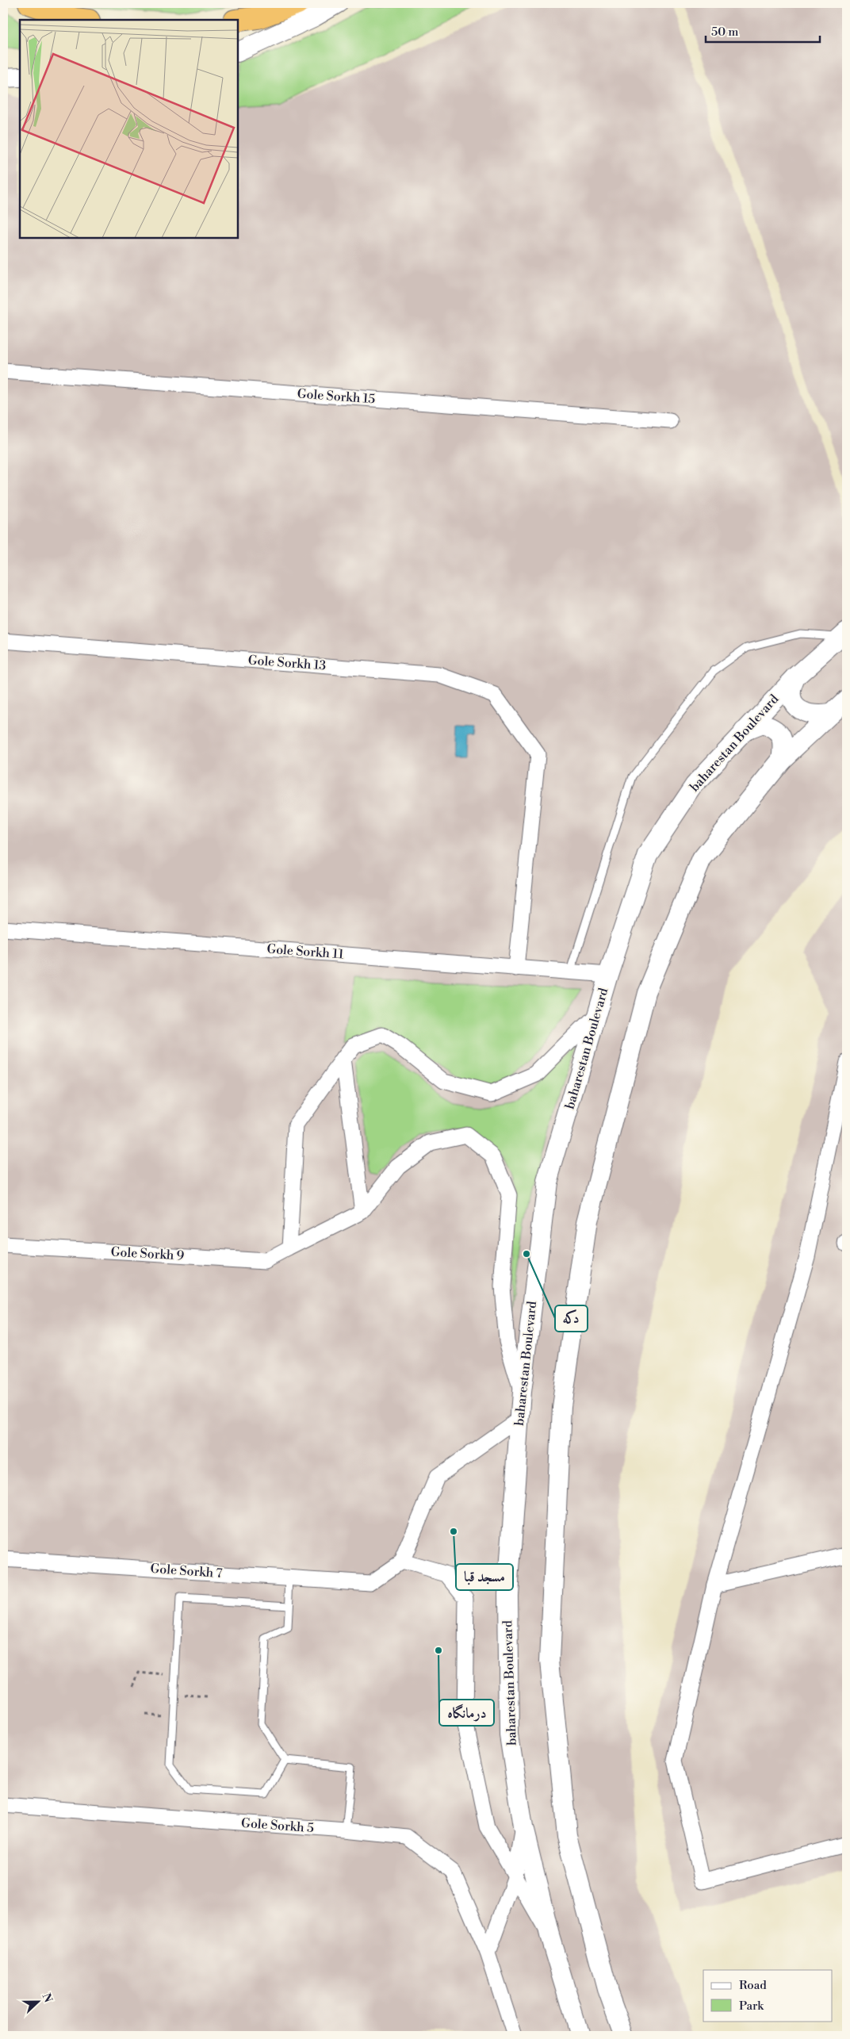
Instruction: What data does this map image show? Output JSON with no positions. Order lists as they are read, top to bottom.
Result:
{
  "streets": {
    "street": [
      "Gole Sorkh 15",
      "Gole Sorkh 13",
      "baharestan Boulevard",
      "Gole Sorkh 11",
      "Gole Sorkh 9",
      "Gole Sorkh 7",
      "Gole Sorkh 5"
    ]
  },
  "crossings": [
    ["Gole Sorkh 13", "Gole Sorkh 11"],
    ["baharestan Boulevard", "Gole Sorkh 11"]
  ],
  "places": ["دکه", "مسجد قبا", "درمانگاه"],
  "legend": ["Road", "Park"],
  "scale_bar": "50 m",
  "north": "right"
}
